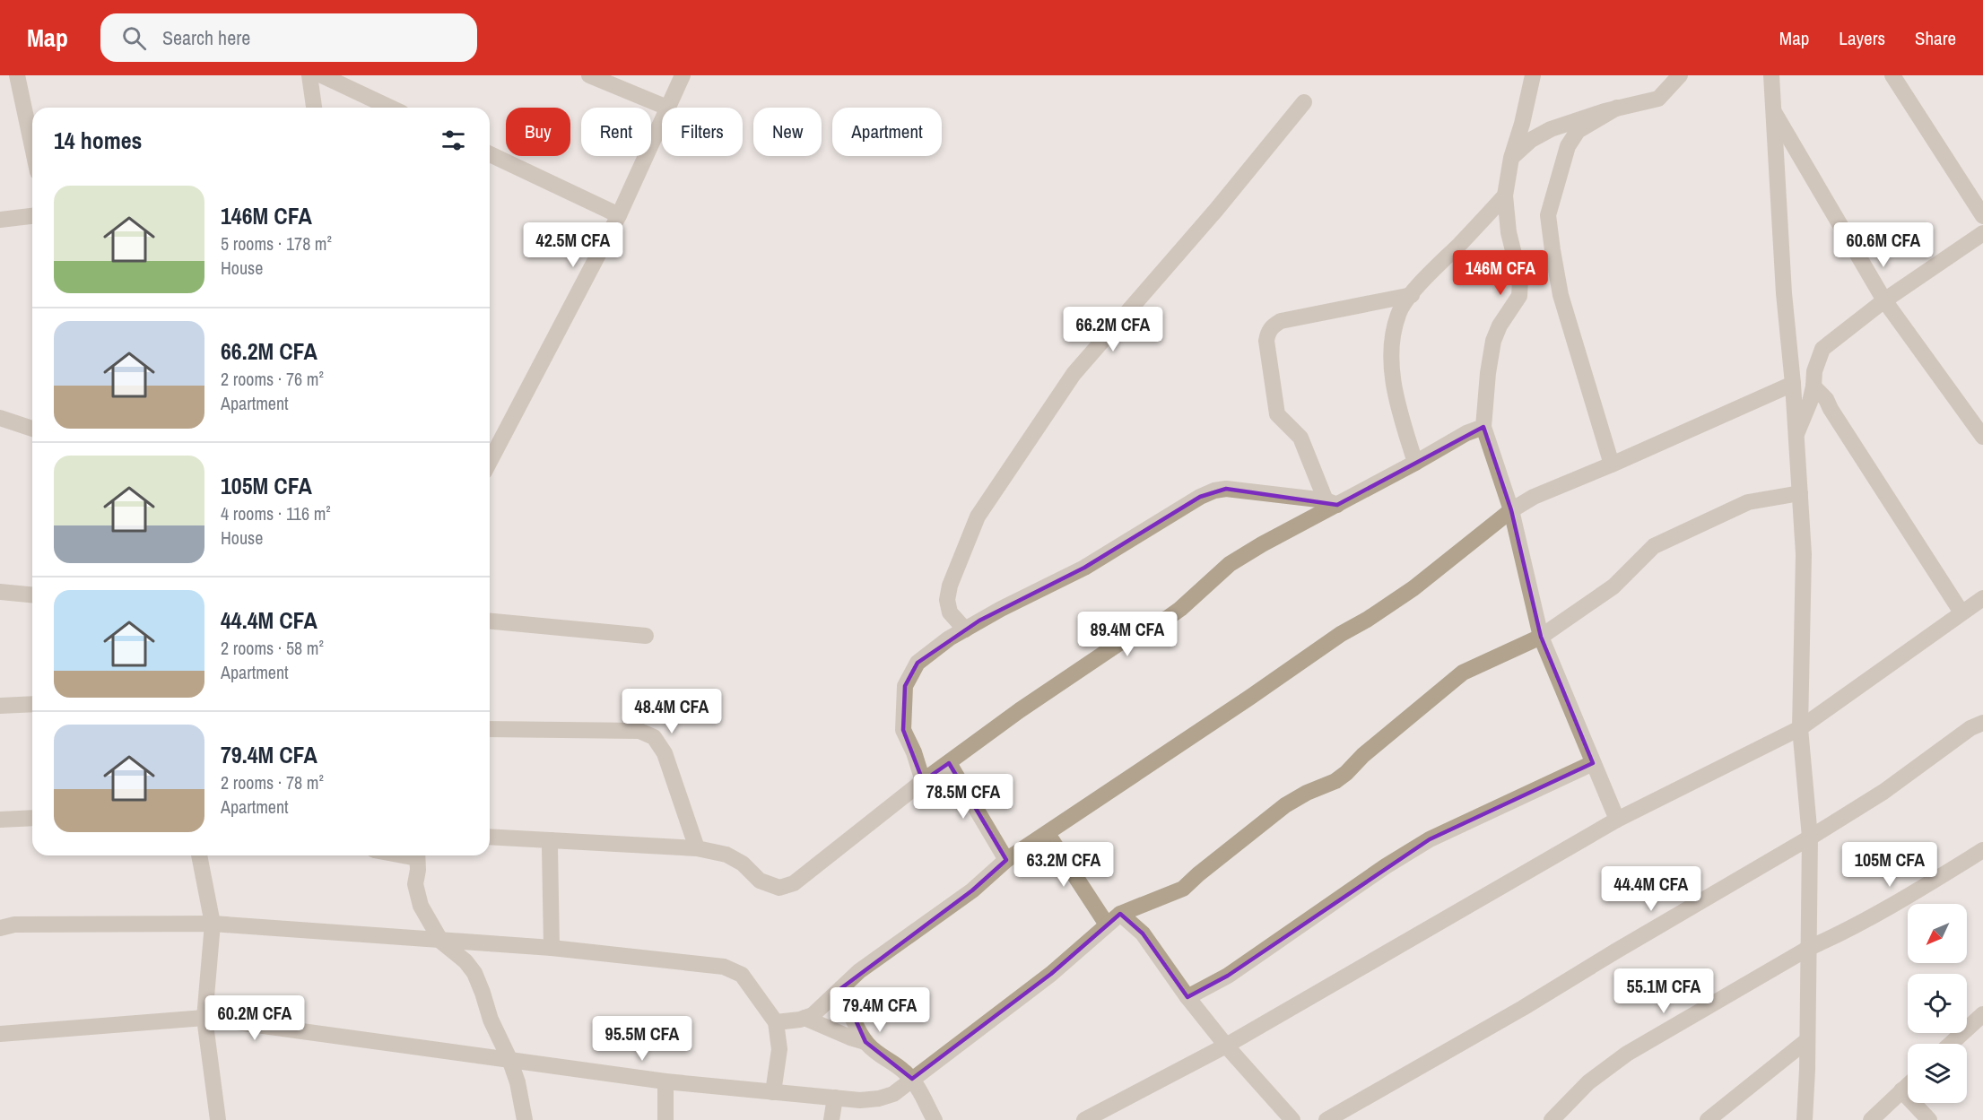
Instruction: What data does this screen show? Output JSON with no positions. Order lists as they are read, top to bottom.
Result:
{
  "north": "bottom left",
  "page": {
    "header": "Map",
    "search": "Search here",
    "nav": ["Map", "Layers", "Share"],
    "chip": [
      "Buy",
      "Rent",
      "Filters",
      "New",
      "Apartment"
    ],
    "heading": "14 homes",
    "list": [
      {
        "name": "146M CFA",
        "note": "5 rooms · 178 m² · House"
      },
      {
        "name": "66.2M CFA",
        "note": "2 rooms · 76 m² · Apartment"
      },
      {
        "name": "105M CFA",
        "note": "4 rooms · 116 m² · House"
      },
      {
        "name": "44.4M CFA",
        "note": "2 rooms · 58 m² · Apartment"
      },
      {
        "name": "79.4M CFA",
        "note": "2 rooms · 78 m² · Apartment"
      }
    ],
    "price": [
      "42.5M CFA",
      "60.6M CFA",
      "146M CFA",
      "66.2M CFA",
      "89.4M CFA",
      "48.4M CFA",
      "78.5M CFA",
      "63.2M CFA",
      "105M CFA",
      "44.4M CFA",
      "55.1M CFA",
      "79.4M CFA",
      "60.2M CFA",
      "95.5M CFA"
    ]
  }
}
